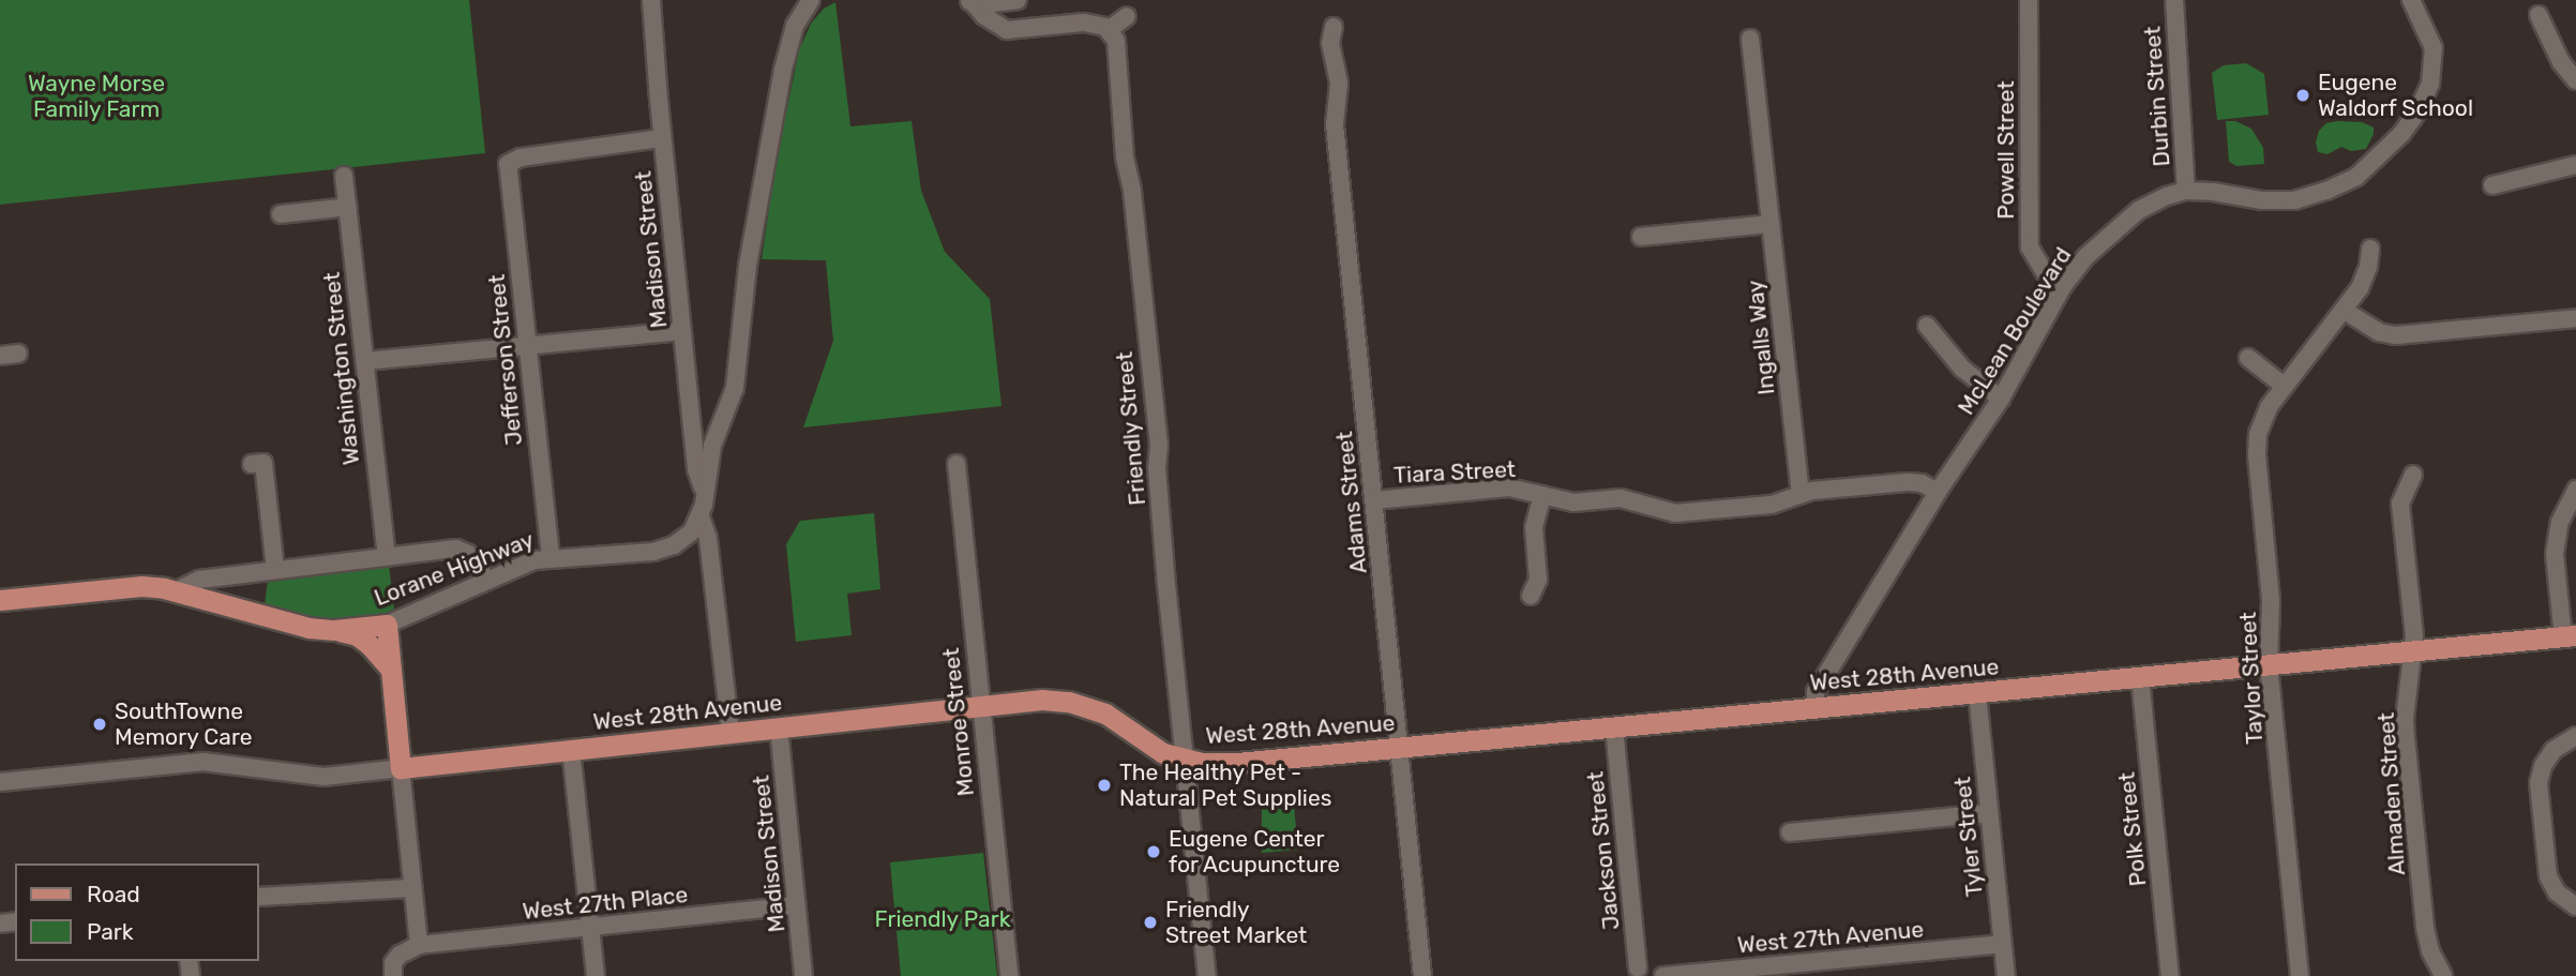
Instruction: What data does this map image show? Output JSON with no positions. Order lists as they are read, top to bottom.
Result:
{
  "streets": {
    "main road": ["Lorane Highway", "West 28th Avenue"],
    "street": [
      "Durbin Street",
      "Powell Street",
      "Madison Street",
      "McLean Boulevard",
      "Ingalls Way",
      "Jefferson Street",
      "Washington Street",
      "Friendly Street",
      "Tiara Street",
      "Adams Street",
      "Taylor Street",
      "Monroe Street",
      "Almaden Street",
      "Polk Street",
      "Tyler Street",
      "Jackson Street",
      "West 27th Place",
      "West 27th Avenue"
    ]
  },
  "crossings": [
    ["Durbin Street", "McLean Boulevard"],
    ["Powell Street", "McLean Boulevard"],
    ["Madison Street", "Jefferson Street"],
    ["Madison Street", "West 28th Avenue"],
    ["Madison Street", "West 27th Place"],
    ["McLean Boulevard", "West 28th Avenue"],
    ["Ingalls Way", "Tiara Street"],
    ["Jefferson Street", "Lorane Highway"],
    ["Friendly Street", "West 28th Avenue"],
    ["Tiara Street", "Adams Street"],
    ["Adams Street", "West 28th Avenue"],
    ["West 28th Avenue", "Taylor Street"],
    ["West 28th Avenue", "Monroe Street"],
    ["West 28th Avenue", "Almaden Street"],
    ["West 28th Avenue", "Polk Street"],
    ["West 28th Avenue", "Tyler Street"],
    ["West 28th Avenue", "Jackson Street"],
    ["Tyler Street", "West 27th Avenue"]
  ],
  "parks": ["Wayne Morse Family Farm", "Friendly Park"],
  "places": [
    "Eugene Waldorf School",
    "SouthTowne Memory Care",
    "The Healthy Pet - Natural Pet Supplies",
    "Eugene Center for Acupuncture",
    "Friendly Street Market"
  ],
  "legend": ["Road", "Park"]
}
